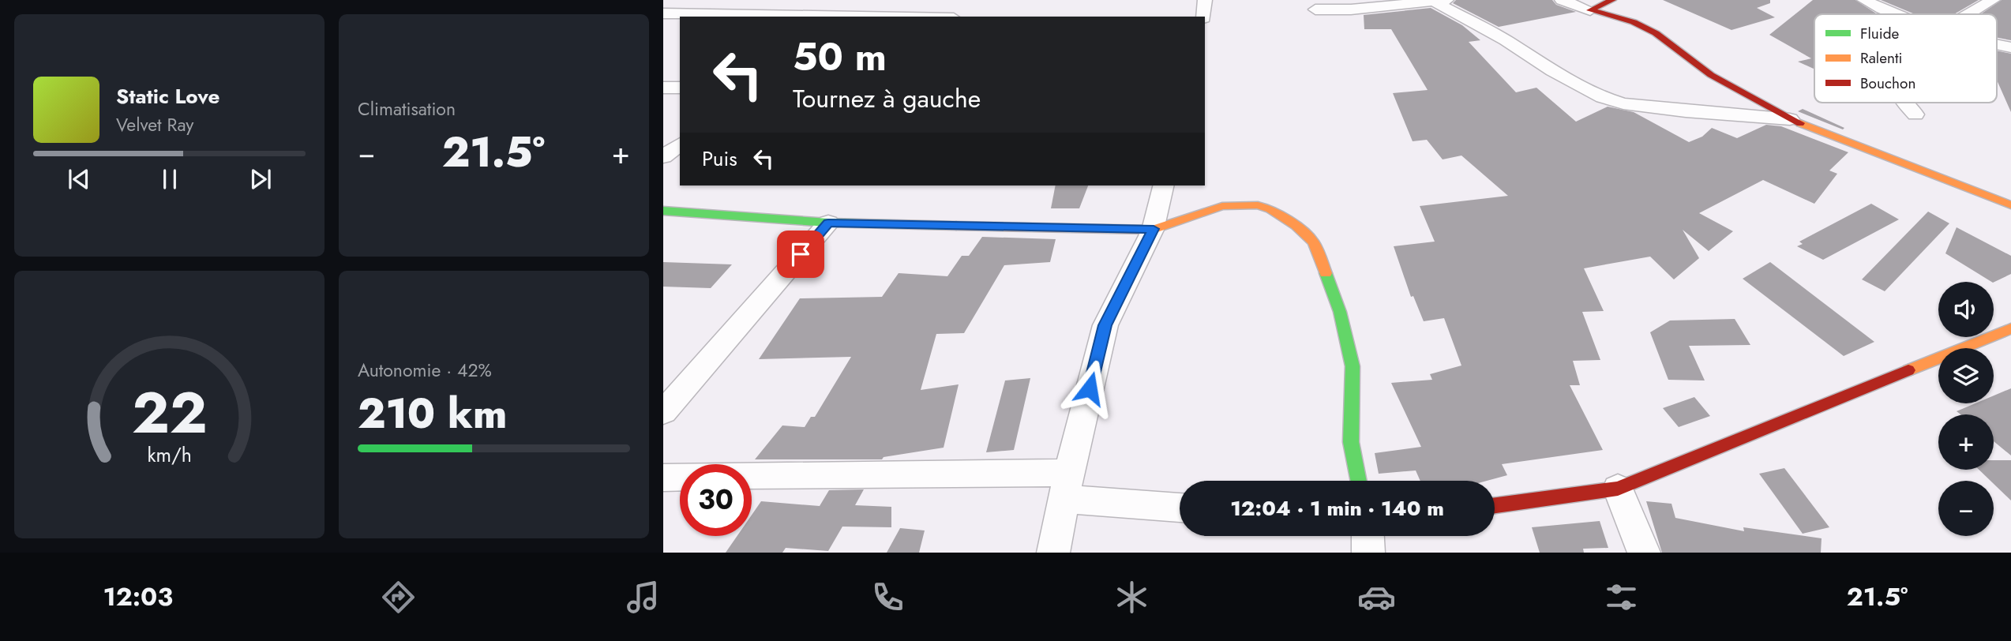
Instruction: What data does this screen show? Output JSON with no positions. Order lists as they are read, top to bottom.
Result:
{
  "legend": ["Fluide", "Ralenti", "Bouchon"],
  "page": {
    "tile": [
      "Climatisation",
      ["Autonomie · 42%", "210 km"]
    ],
    "turn": ["50 m", "Tournez à gauche"],
    "song": ["Static Love", "Velvet Ray"],
    "heat": ["−", "21.5°", "+"],
    "then": "Puis",
    "map_buttons": ["+", "−"],
    "limit": "30",
    "trip": "12:04 · 1 min · 140 m",
    "tabs": ["12:03", "21.5°"],
    "gauge": ["22", "km/h"]
  }
}
